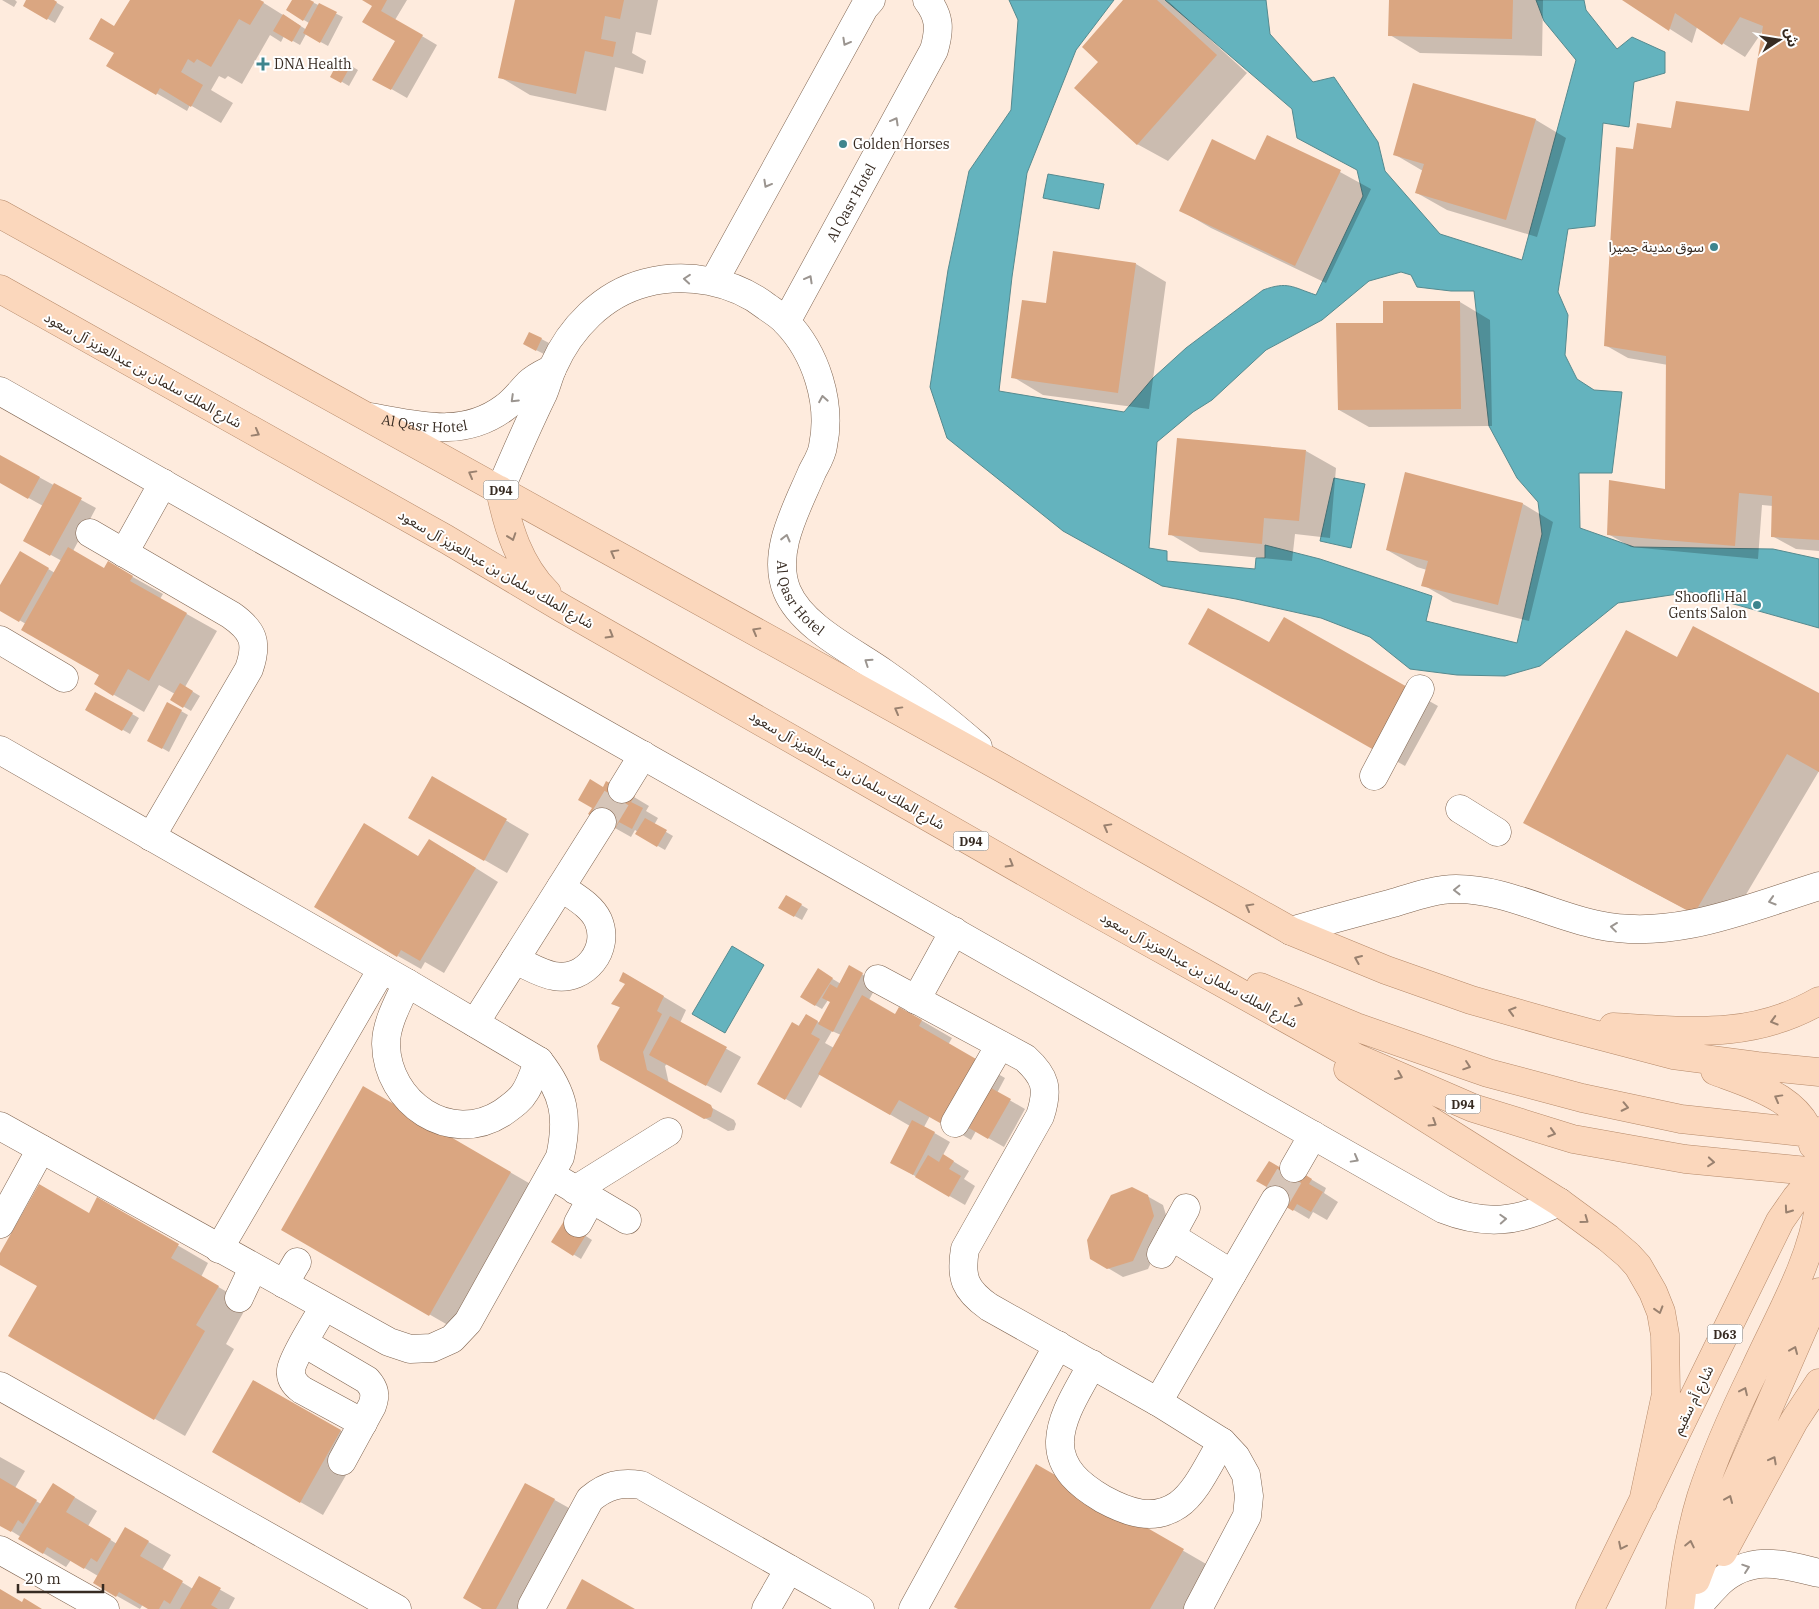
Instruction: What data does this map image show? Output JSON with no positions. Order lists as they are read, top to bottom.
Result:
{
  "streets": {
    "main road": [
      "شارع الملك سلمان بن عبدالعزيز آل سعود",
      "D94",
      "D63",
      "شارع أم سقيم"
    ],
    "street": ["Al Qasr Hotel"]
  },
  "crossings": [
    ["Al Qasr Hotel", "D94"],
    ["شارع الملك سلمان بن عبدالعزيز آل سعود", "شارع أم سقيم"]
  ],
  "places": {
    "health": ["DNA Health"],
    "other": ["Golden Horses", "سوق مدينة جميرا", "Shoofli Hal Gents Salon"]
  },
  "scale_bar": "20 m",
  "north": "right"
}
